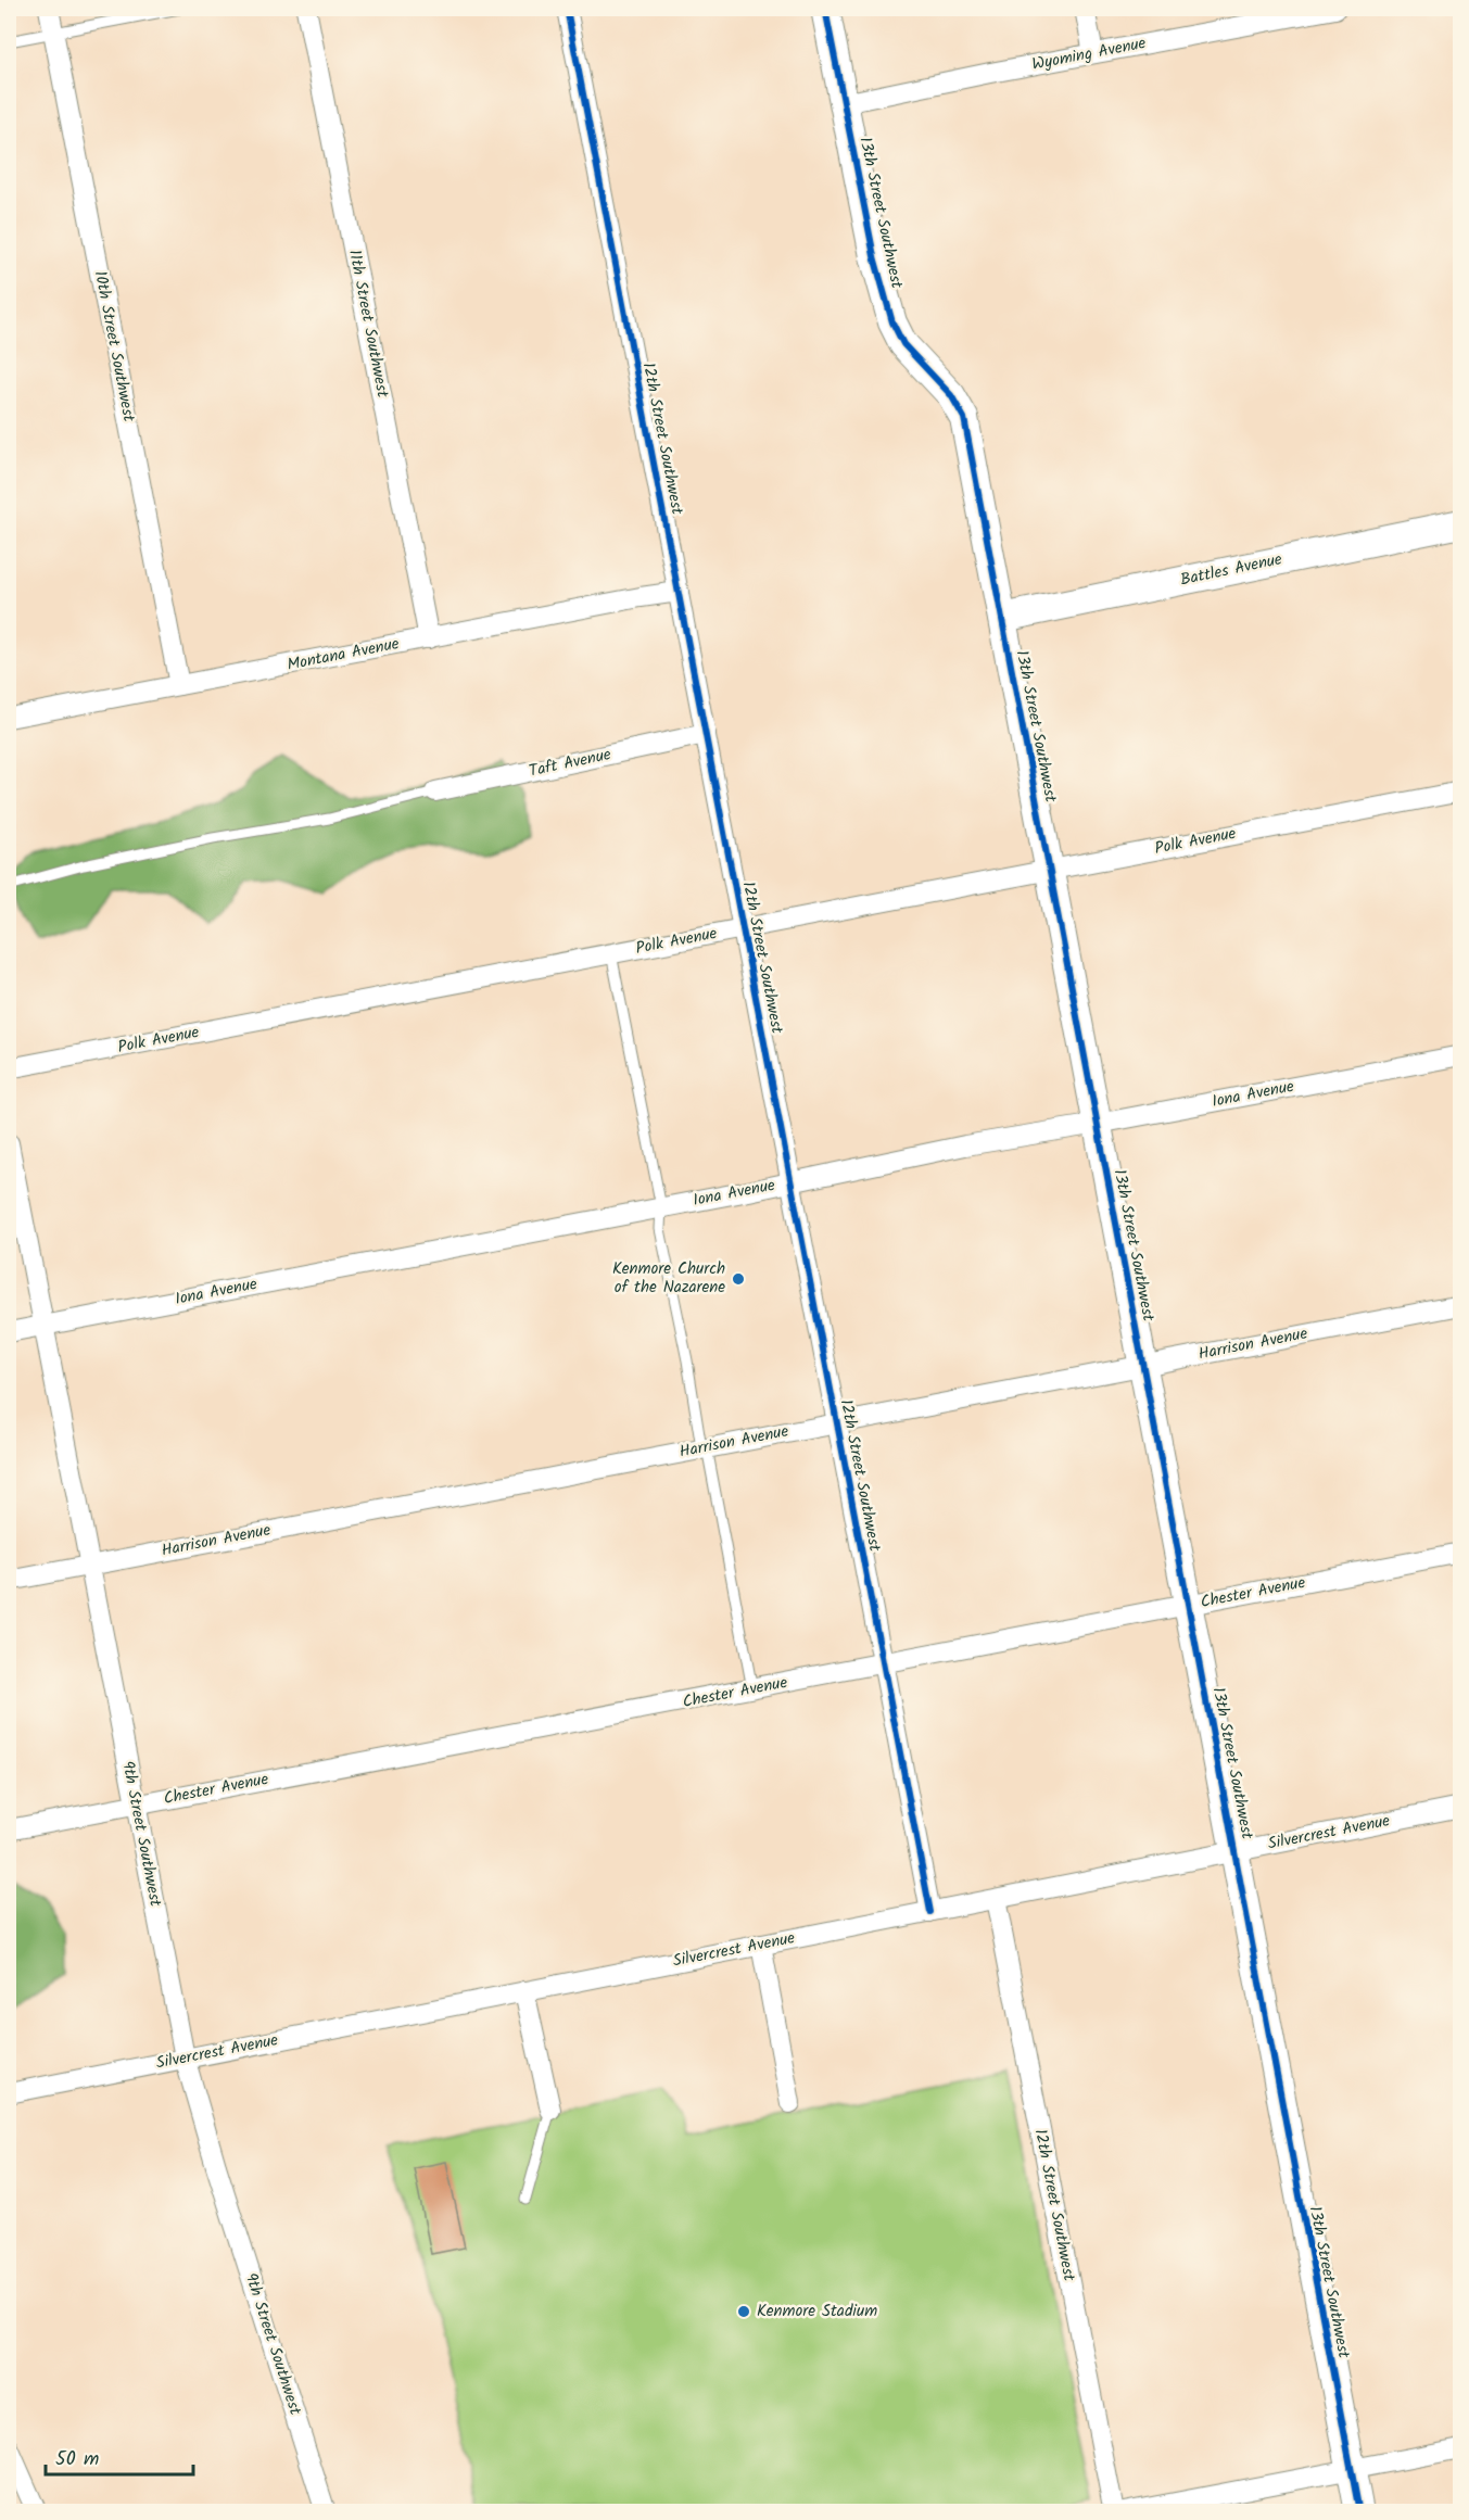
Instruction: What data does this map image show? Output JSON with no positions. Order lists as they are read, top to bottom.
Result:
{
  "streets": {
    "street": [
      "Wyoming Avenue",
      "13th Street Southwest",
      "11th Street Southwest",
      "10th Street Southwest",
      "12th Street Southwest",
      "Battles Avenue",
      "Montana Avenue",
      "Taft Avenue",
      "Polk Avenue",
      "Iona Avenue",
      "Harrison Avenue",
      "Chester Avenue",
      "Silvercrest Avenue",
      "9th Street Southwest"
    ]
  },
  "crossings": [
    ["Wyoming Avenue", "13th Street Southwest"],
    ["13th Street Southwest", "Battles Avenue"],
    ["13th Street Southwest", "Polk Avenue"],
    ["13th Street Southwest", "Iona Avenue"],
    ["13th Street Southwest", "Harrison Avenue"],
    ["13th Street Southwest", "Chester Avenue"],
    ["13th Street Southwest", "Silvercrest Avenue"],
    ["11th Street Southwest", "Montana Avenue"],
    ["10th Street Southwest", "Montana Avenue"],
    ["12th Street Southwest", "Montana Avenue"],
    ["12th Street Southwest", "Taft Avenue"],
    ["12th Street Southwest", "Polk Avenue"],
    ["12th Street Southwest", "Iona Avenue"],
    ["12th Street Southwest", "Harrison Avenue"],
    ["12th Street Southwest", "Chester Avenue"],
    ["12th Street Southwest", "Silvercrest Avenue"],
    ["Iona Avenue", "9th Street Southwest"],
    ["Harrison Avenue", "9th Street Southwest"],
    ["Chester Avenue", "9th Street Southwest"],
    ["Silvercrest Avenue", "9th Street Southwest"]
  ],
  "places": ["Kenmore Church of the Nazarene", "Kenmore Stadium"],
  "scale_bar": "50 m"
}
